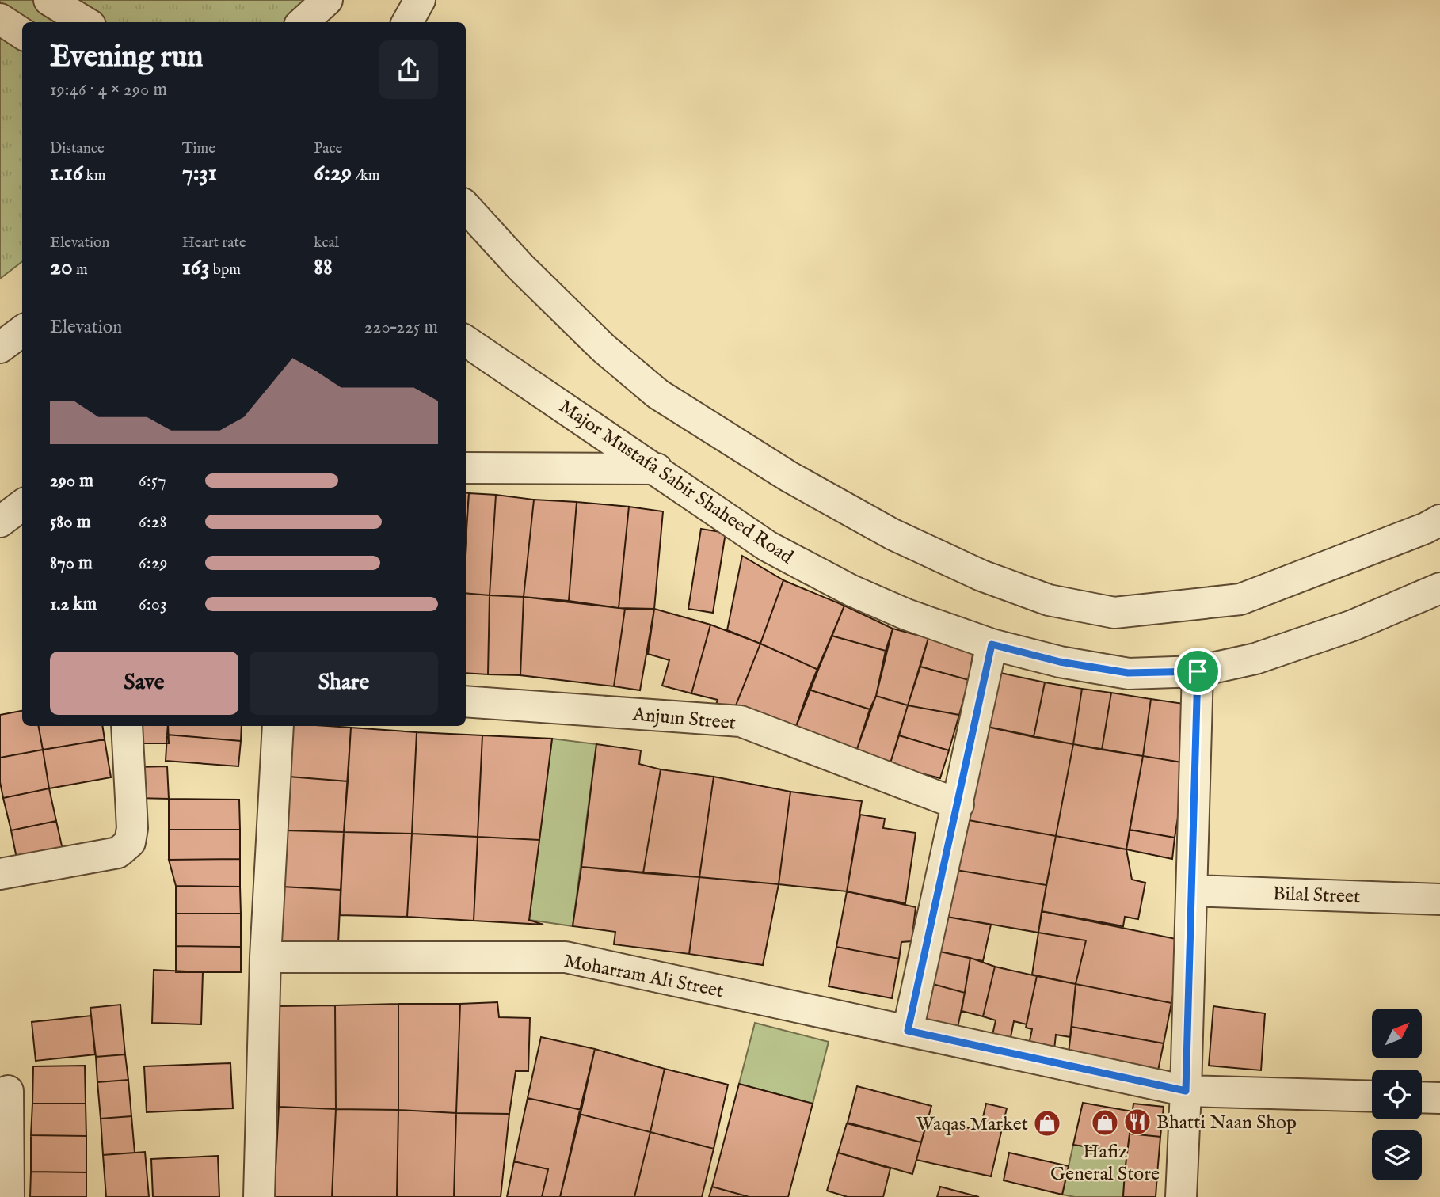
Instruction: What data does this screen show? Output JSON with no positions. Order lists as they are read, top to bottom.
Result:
{
  "streets": {
    "street": [
      "Major Mustafa Sabir Shaheed Road",
      "Anjum Street",
      "Bilal Street",
      "Moharram Ali Street"
    ]
  },
  "places": {
    "restaurant": ["Bhatti Naan Shop"],
    "shop": ["Hafiz General Store", "Waqas Market"]
  },
  "north": "top right",
  "page": {
    "heading": ["Evening run", "19:46 · 4 × 290 m"],
    "stats": [
      ["Distance", "1.16 km"],
      ["Time", "7:31"],
      ["Pace", "6:29 /km"],
      ["Elevation", "20 m"],
      ["Heart rate", "163 bpm"],
      ["kcal", "88"]
    ],
    "chart": ["Elevation", "220–225 m"],
    "list": [
      {
        "name": "290 m",
        "note": "6:57"
      },
      {
        "name": "580 m",
        "note": "6:28"
      },
      {
        "name": "870 m",
        "note": "6:29"
      },
      {
        "name": "1.2 km",
        "note": "6:03"
      }
    ],
    "buttons": ["Save", "Share"]
  }
}
